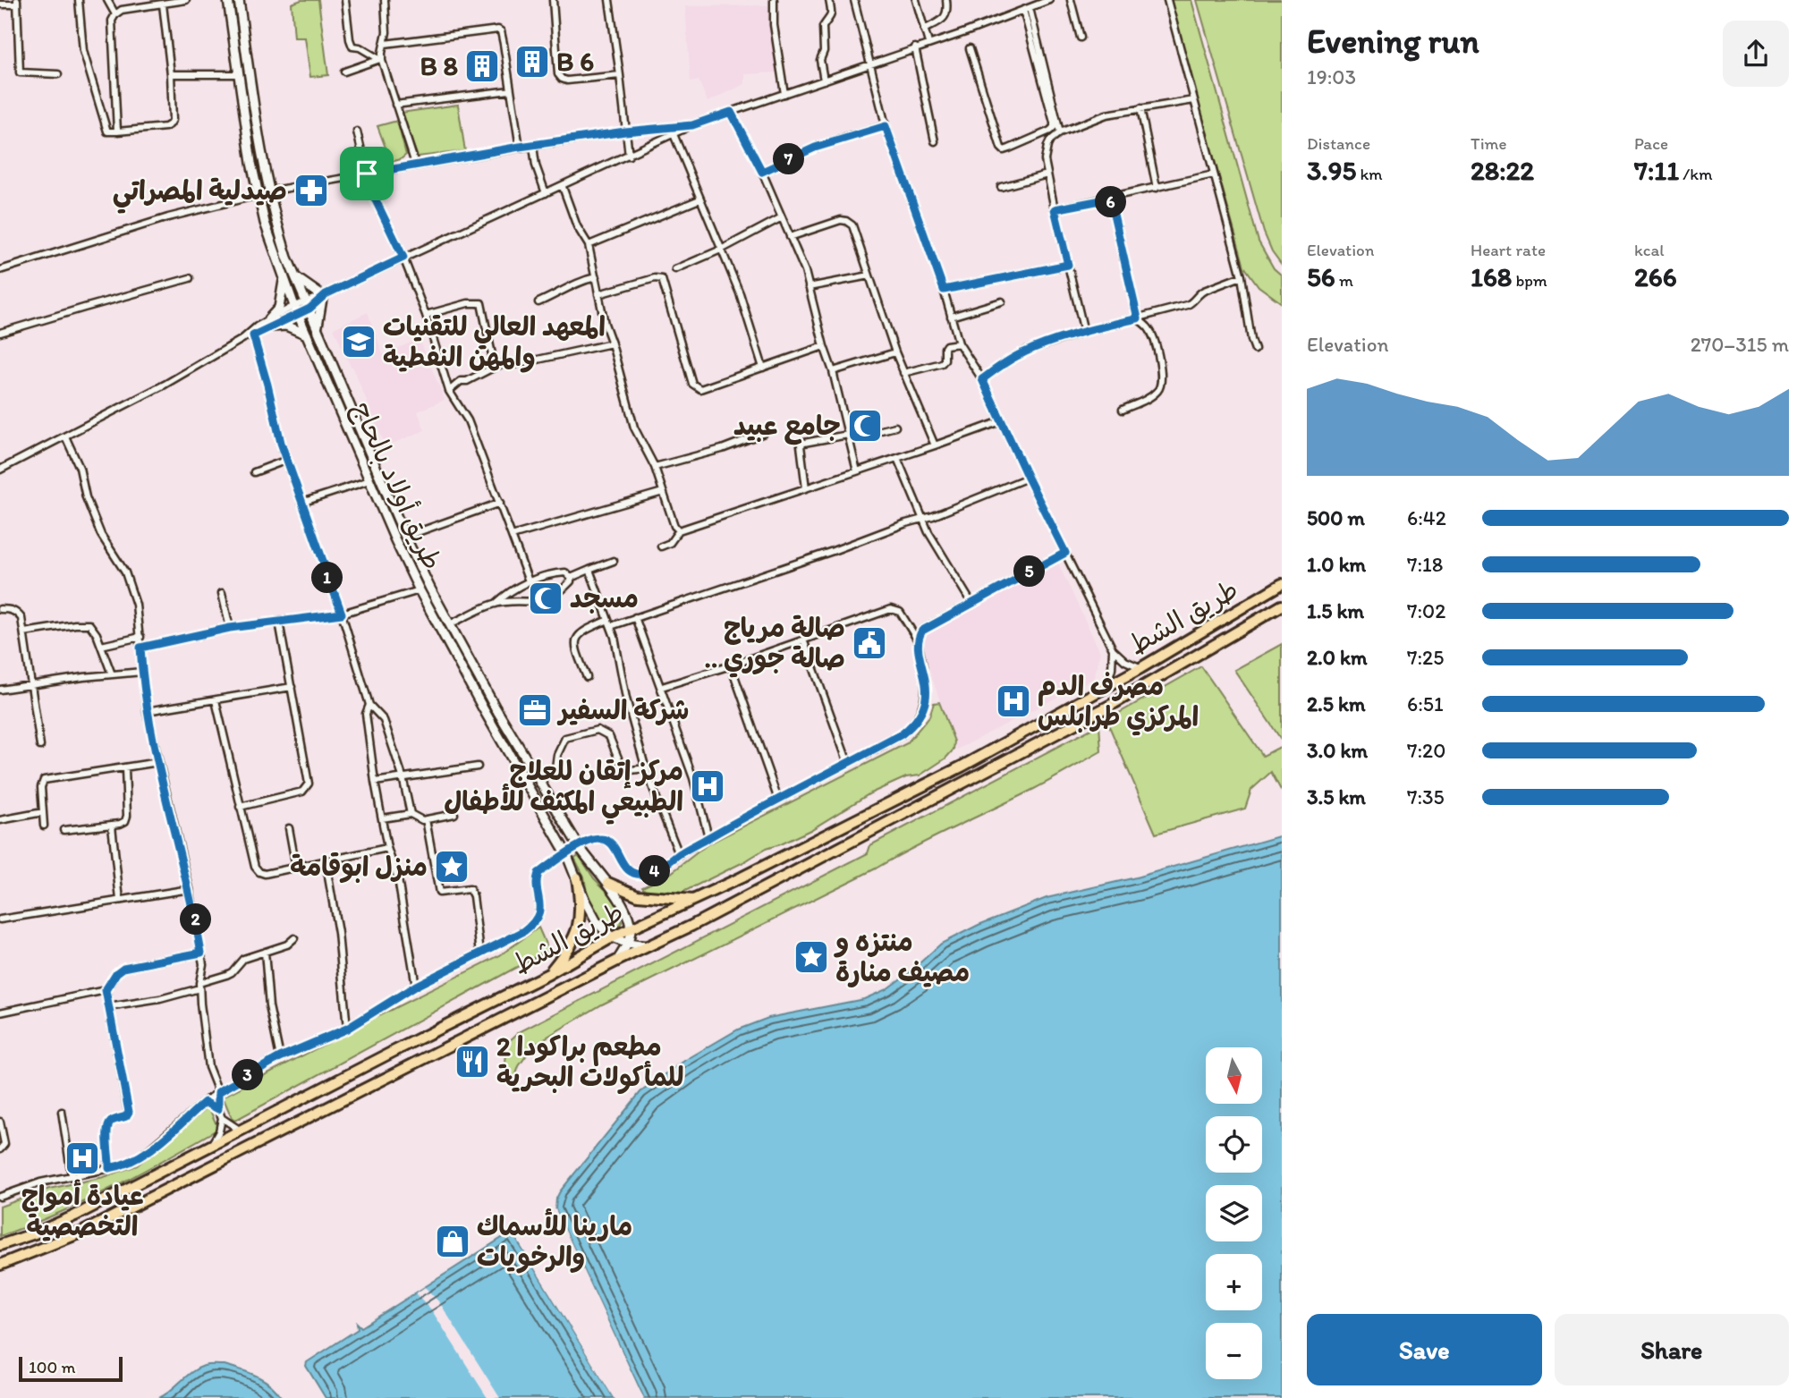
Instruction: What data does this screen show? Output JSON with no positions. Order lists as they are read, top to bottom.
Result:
{
  "streets": {
    "highway": ["طريق الشط"],
    "main road": ["طريق أولاد بالحاج"]
  },
  "crossings": [
    ["طريق أولاد بالحاج", "طريق الشط"]
  ],
  "places": {
    "building": ["B 6", "B 8"],
    "pharmacy": ["صيدلية المصراتي"],
    "school or university": ["المعهد العالي للتقنيات والمهن النفطية"],
    "mosque": ["جامع عبيد", "مسجد"],
    "public building": ["صالة مرياج .. صالة جوري"],
    "hospital": ["مصرف الدم المركزي طرابلس", "مركز إتقان للعلاج الطبيعي المكثف للأطفال", "عيادة أمواج التخصصية"],
    "office": ["شركة السفير"],
    "place": ["منزل ابوقامة", "منتزه و مصيف منارة"],
    "restaurant": ["مطعم براكودا 2 للمأكولات البحرية"],
    "shop": ["مارينا للأسماك والرخويات"]
  },
  "scale_bar": "100 m",
  "north": "bottom",
  "page": {
    "heading": ["Evening run", "19:03"],
    "stats": [
      ["Distance", "3.95 km"],
      ["Time", "28:22"],
      ["Pace", "7:11 /km"],
      ["Elevation", "56 m"],
      ["Heart rate", "168 bpm"],
      ["kcal", "266"]
    ],
    "pins": [
      "7",
      "6",
      "5",
      "1",
      "4",
      "2",
      "3"
    ],
    "chart": ["Elevation", "270–315 m"],
    "list": [
      {
        "name": "500 m",
        "note": "6:42"
      },
      {
        "name": "1.0 km",
        "note": "7:18"
      },
      {
        "name": "1.5 km",
        "note": "7:02"
      },
      {
        "name": "2.0 km",
        "note": "7:25"
      },
      {
        "name": "2.5 km",
        "note": "6:51"
      },
      {
        "name": "3.0 km",
        "note": "7:20"
      },
      {
        "name": "3.5 km",
        "note": "7:35"
      }
    ],
    "map_buttons": ["+", "−"],
    "buttons": ["Save", "Share"],
    "scale": "100 m"
  }
}
